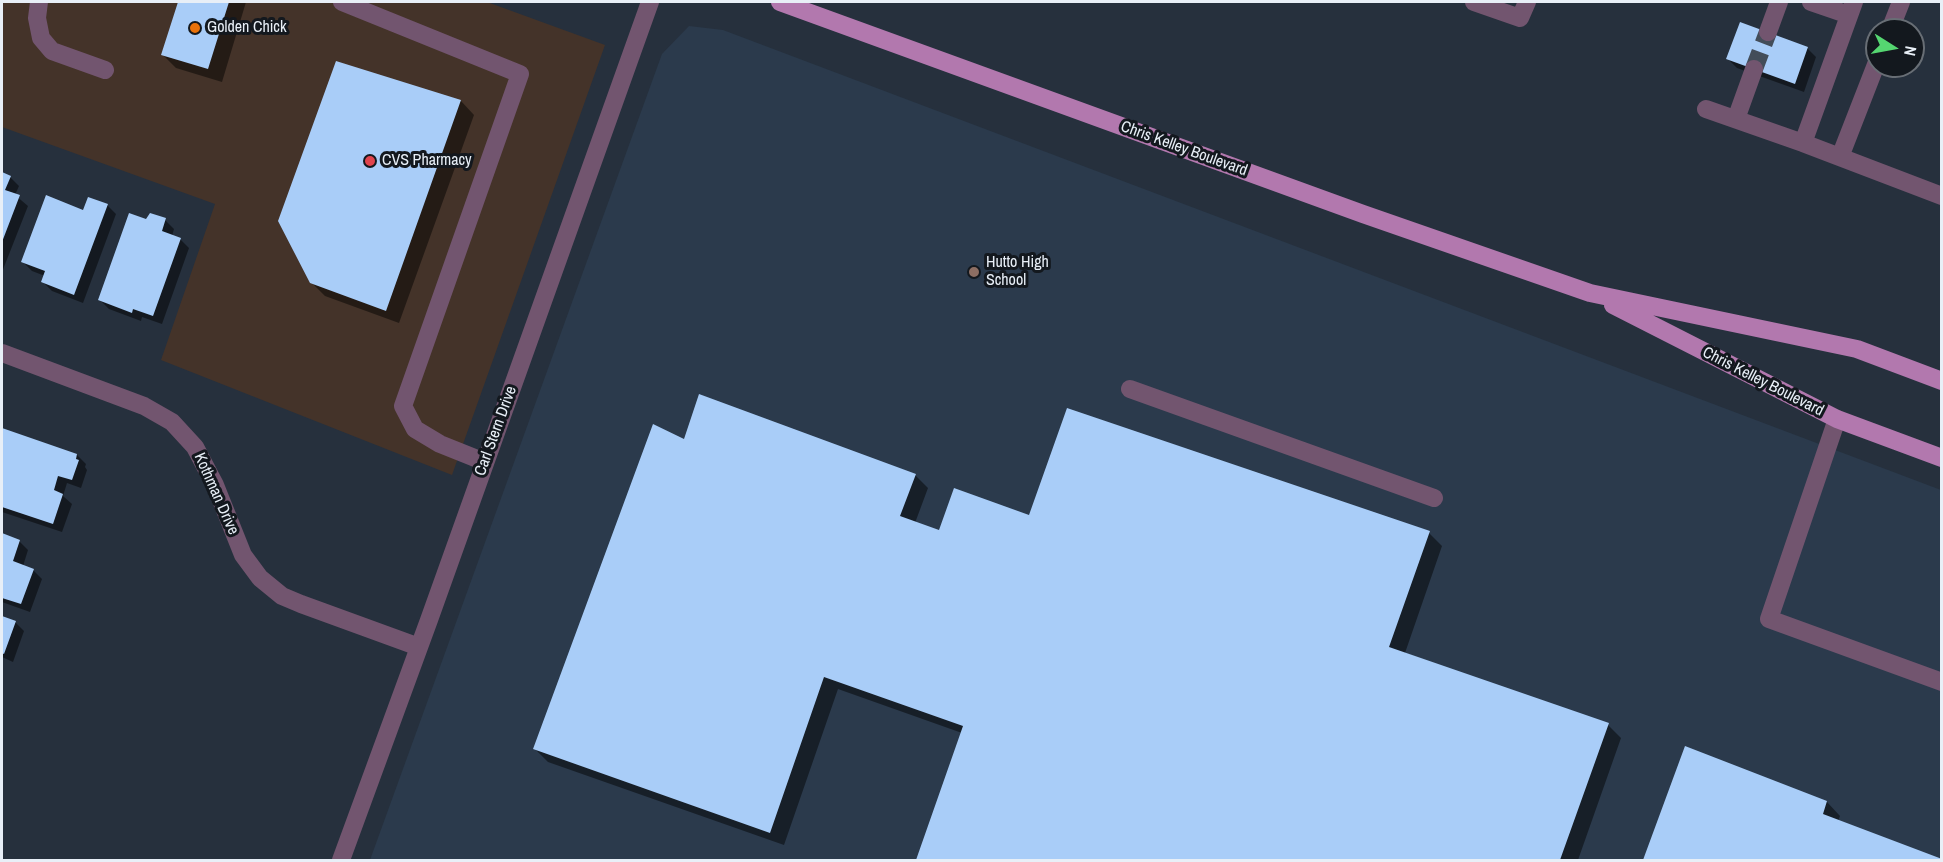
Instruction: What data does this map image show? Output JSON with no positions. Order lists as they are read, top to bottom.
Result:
{
  "streets": {
    "main road": ["Chris Kelley Boulevard"],
    "street": ["Carl Stern Drive", "Kothman Drive"]
  },
  "crossings": [
    ["Carl Stern Drive", "Kothman Drive"]
  ],
  "places": ["Golden Chick", "CVS Pharmacy", "Hutto High School"],
  "north": "right"
}
